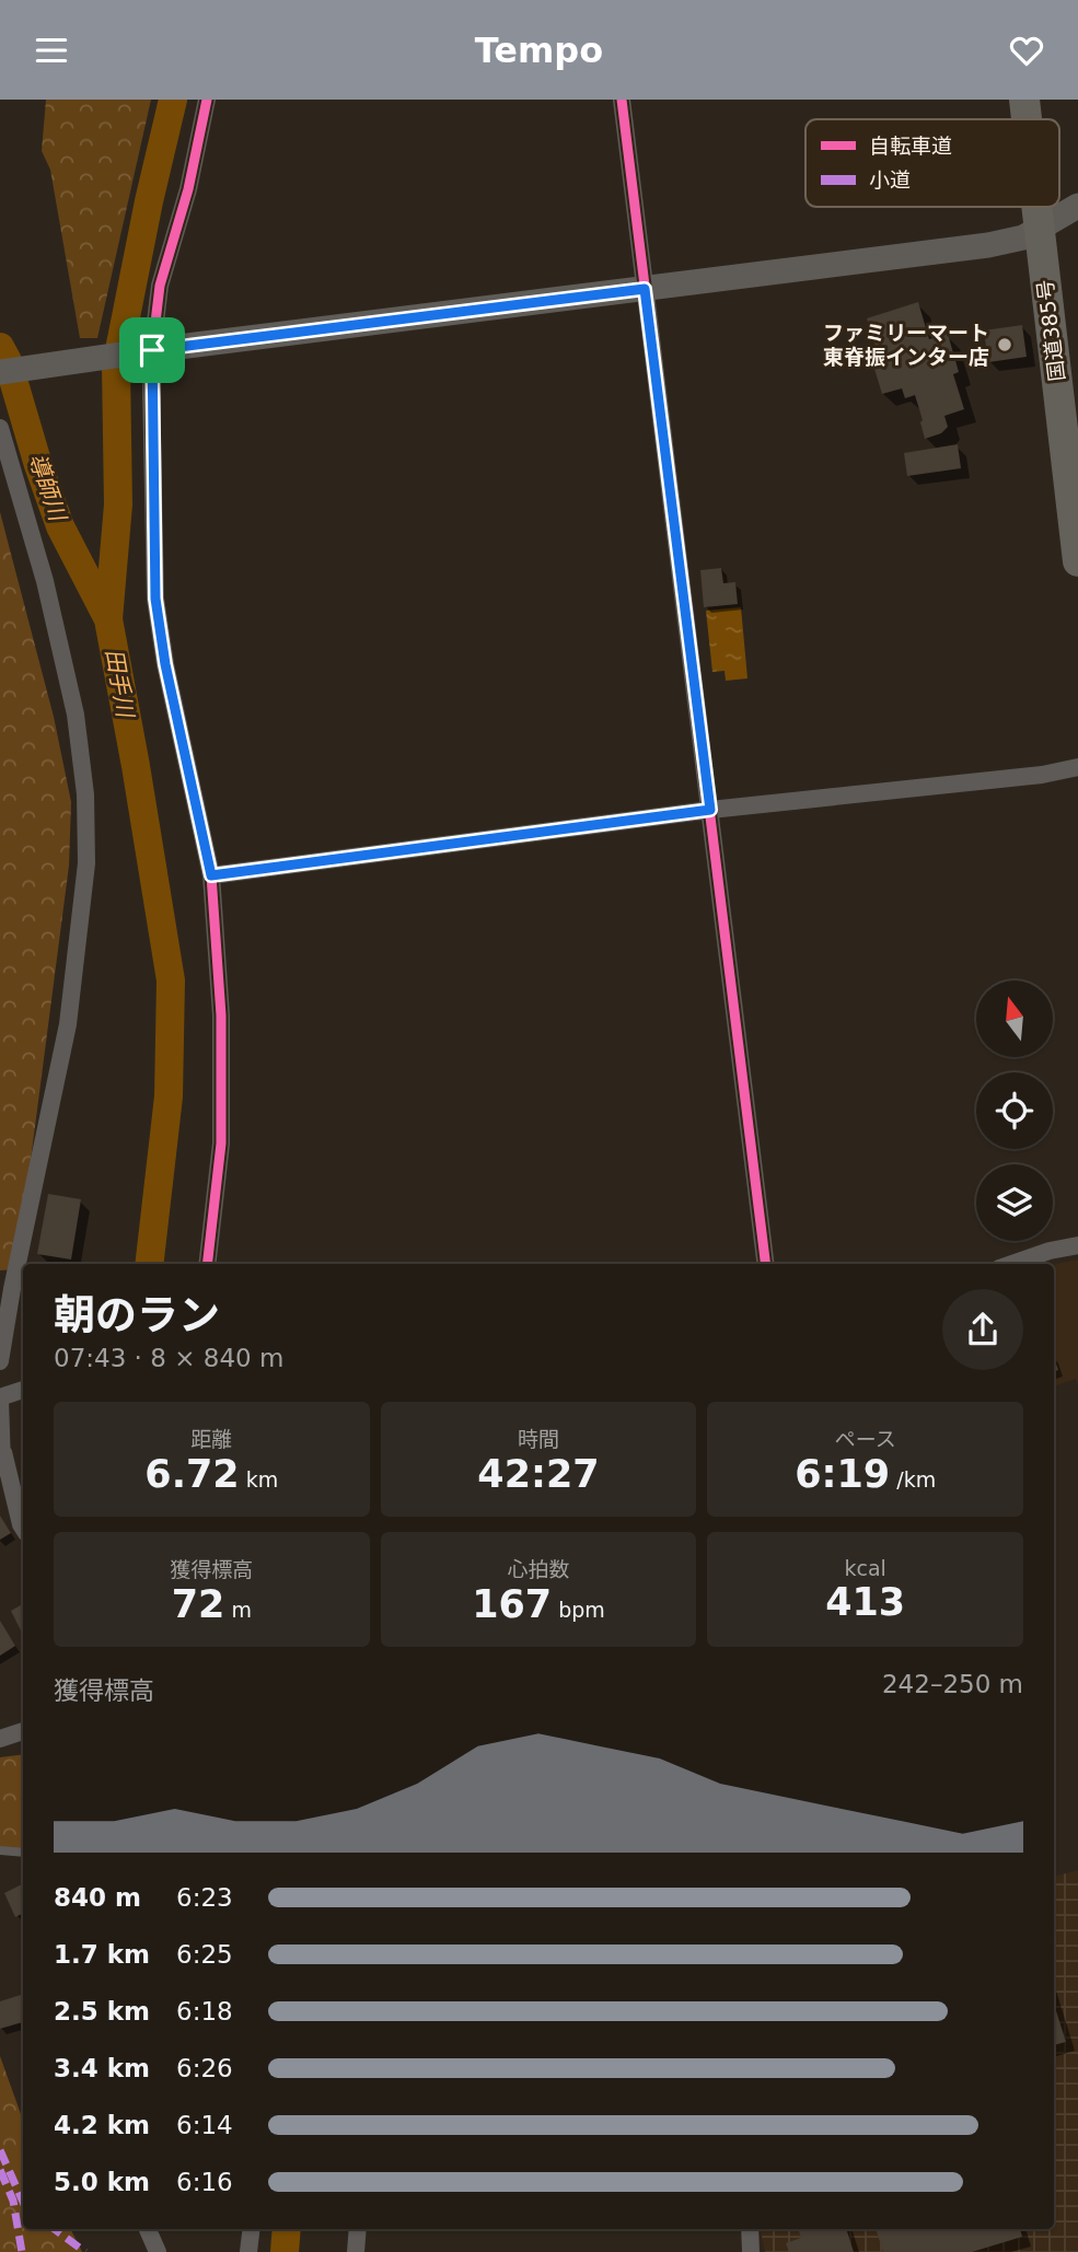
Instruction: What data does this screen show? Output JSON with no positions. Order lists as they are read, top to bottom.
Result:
{
  "streets": {
    "highway": ["国道385号"]
  },
  "water": ["導師川", "田手川"],
  "places": ["ファミリーマート 東脊振インター店"],
  "legend": ["自転車道", "小道"],
  "north": "top",
  "page": {
    "header": "Tempo",
    "heading": ["朝のラン", "07:43 · 8 × 840 m"],
    "stats": [
      ["距離", "6.72 km"],
      ["時間", "42:27"],
      ["ペース", "6:19 /km"],
      ["獲得標高", "72 m"],
      ["心拍数", "167 bpm"],
      ["kcal", "413"]
    ],
    "chart": ["獲得標高", "242–250 m"],
    "list": [
      {
        "name": "840 m",
        "note": "6:23"
      },
      {
        "name": "1.7 km",
        "note": "6:25"
      },
      {
        "name": "2.5 km",
        "note": "6:18"
      },
      {
        "name": "3.4 km",
        "note": "6:26"
      },
      {
        "name": "4.2 km",
        "note": "6:14"
      },
      {
        "name": "5.0 km",
        "note": "6:16"
      }
    ]
  }
}
